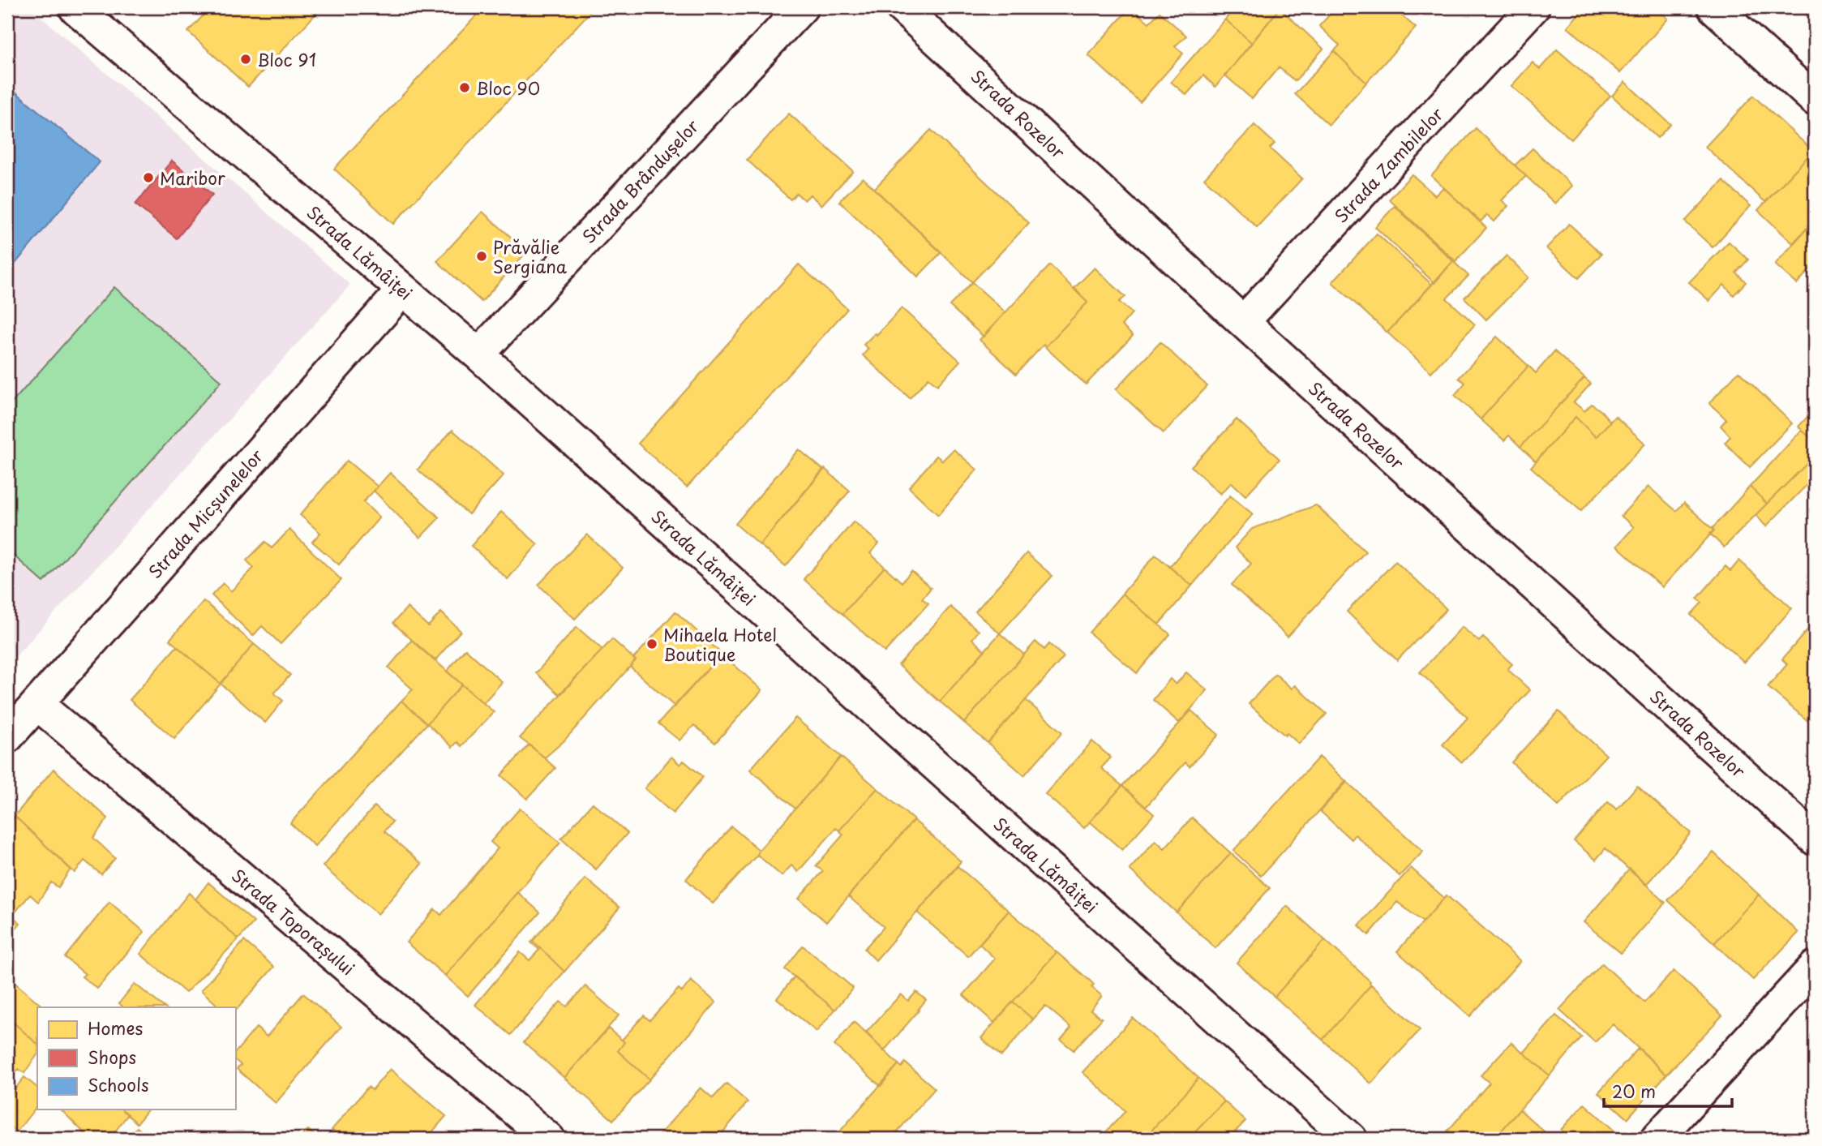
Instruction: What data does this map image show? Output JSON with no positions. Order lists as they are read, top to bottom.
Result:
{
  "streets": {
    "street": [
      "Strada Rozelor",
      "Strada Zambilelor",
      "Strada Brândușelor",
      "Strada Lămâiței",
      "Strada Micșunelelor",
      "Strada Toporașului"
    ]
  },
  "crossings": [
    ["Strada Rozelor", "Strada Zambilelor"],
    ["Strada Brândușelor", "Strada Lămâiței"],
    ["Strada Lămâiței", "Strada Micșunelelor"],
    ["Strada Micșunelelor", "Strada Toporașului"]
  ],
  "places": [
    "Bloc 91",
    "Bloc 90",
    "Maribor",
    "Prăvălie Sergiana",
    "Mihaela Hotel Boutique"
  ],
  "legend": ["Homes", "Shops", "Schools"],
  "scale_bar": "20 m"
}
